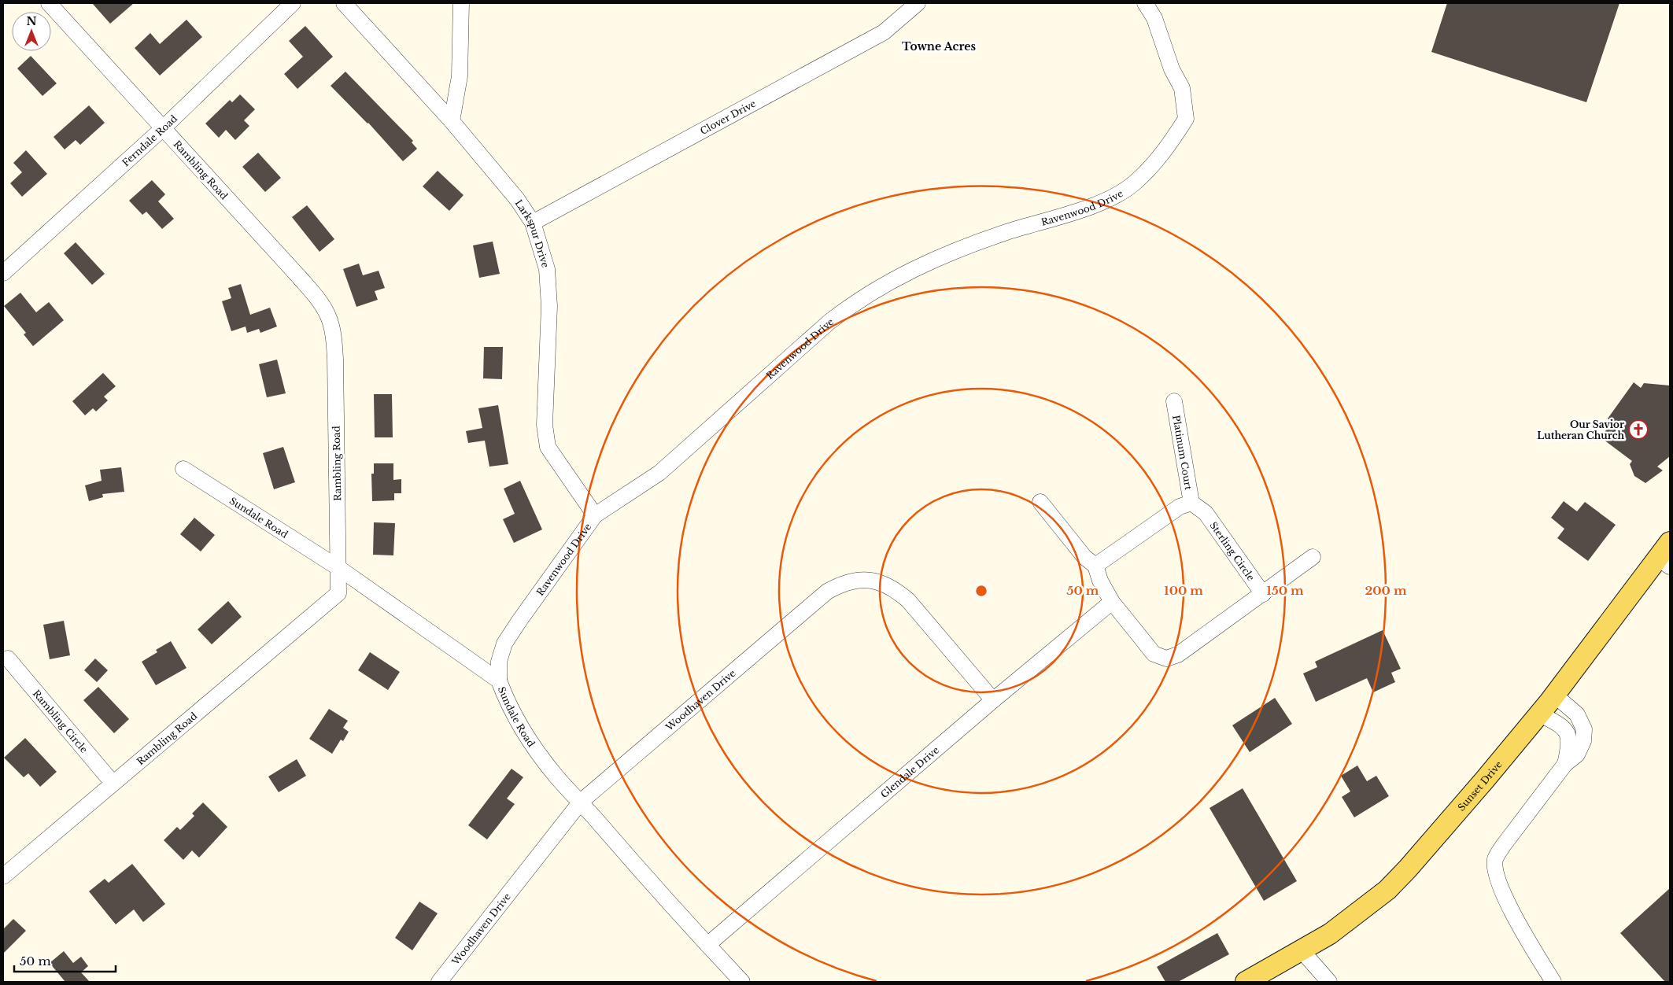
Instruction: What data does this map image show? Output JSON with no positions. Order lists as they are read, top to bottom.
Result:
{
  "streets": {
    "main road": ["Sunset Drive"],
    "street": [
      "Clover Drive",
      "Ferndale Road",
      "Rambling Road",
      "Ravenwood Drive",
      "Larkspur Drive",
      "Platinum Court",
      "Sundale Road",
      "Sterling Circle",
      "Woodhaven Drive",
      "Rambling Circle",
      "Glendale Drive"
    ]
  },
  "crossings": [
    ["Clover Drive", "Larkspur Drive"],
    ["Ferndale Road", "Rambling Road"],
    ["Rambling Road", "Sundale Road"],
    ["Rambling Road", "Rambling Circle"],
    ["Ravenwood Drive", "Larkspur Drive"],
    ["Ravenwood Drive", "Sundale Road"],
    ["Platinum Court", "Sterling Circle"],
    ["Sundale Road", "Woodhaven Drive"],
    ["Sundale Road", "Glendale Drive"],
    ["Woodhaven Drive", "Glendale Drive"]
  ],
  "districts": ["Towne Acres"],
  "places": {
    "church": ["Our Savior Lutheran Church"]
  },
  "scale_bar": "50 m",
  "north": "top",
  "rings": [
    "50 m",
    "100 m",
    "150 m",
    "200 m"
  ]
}
